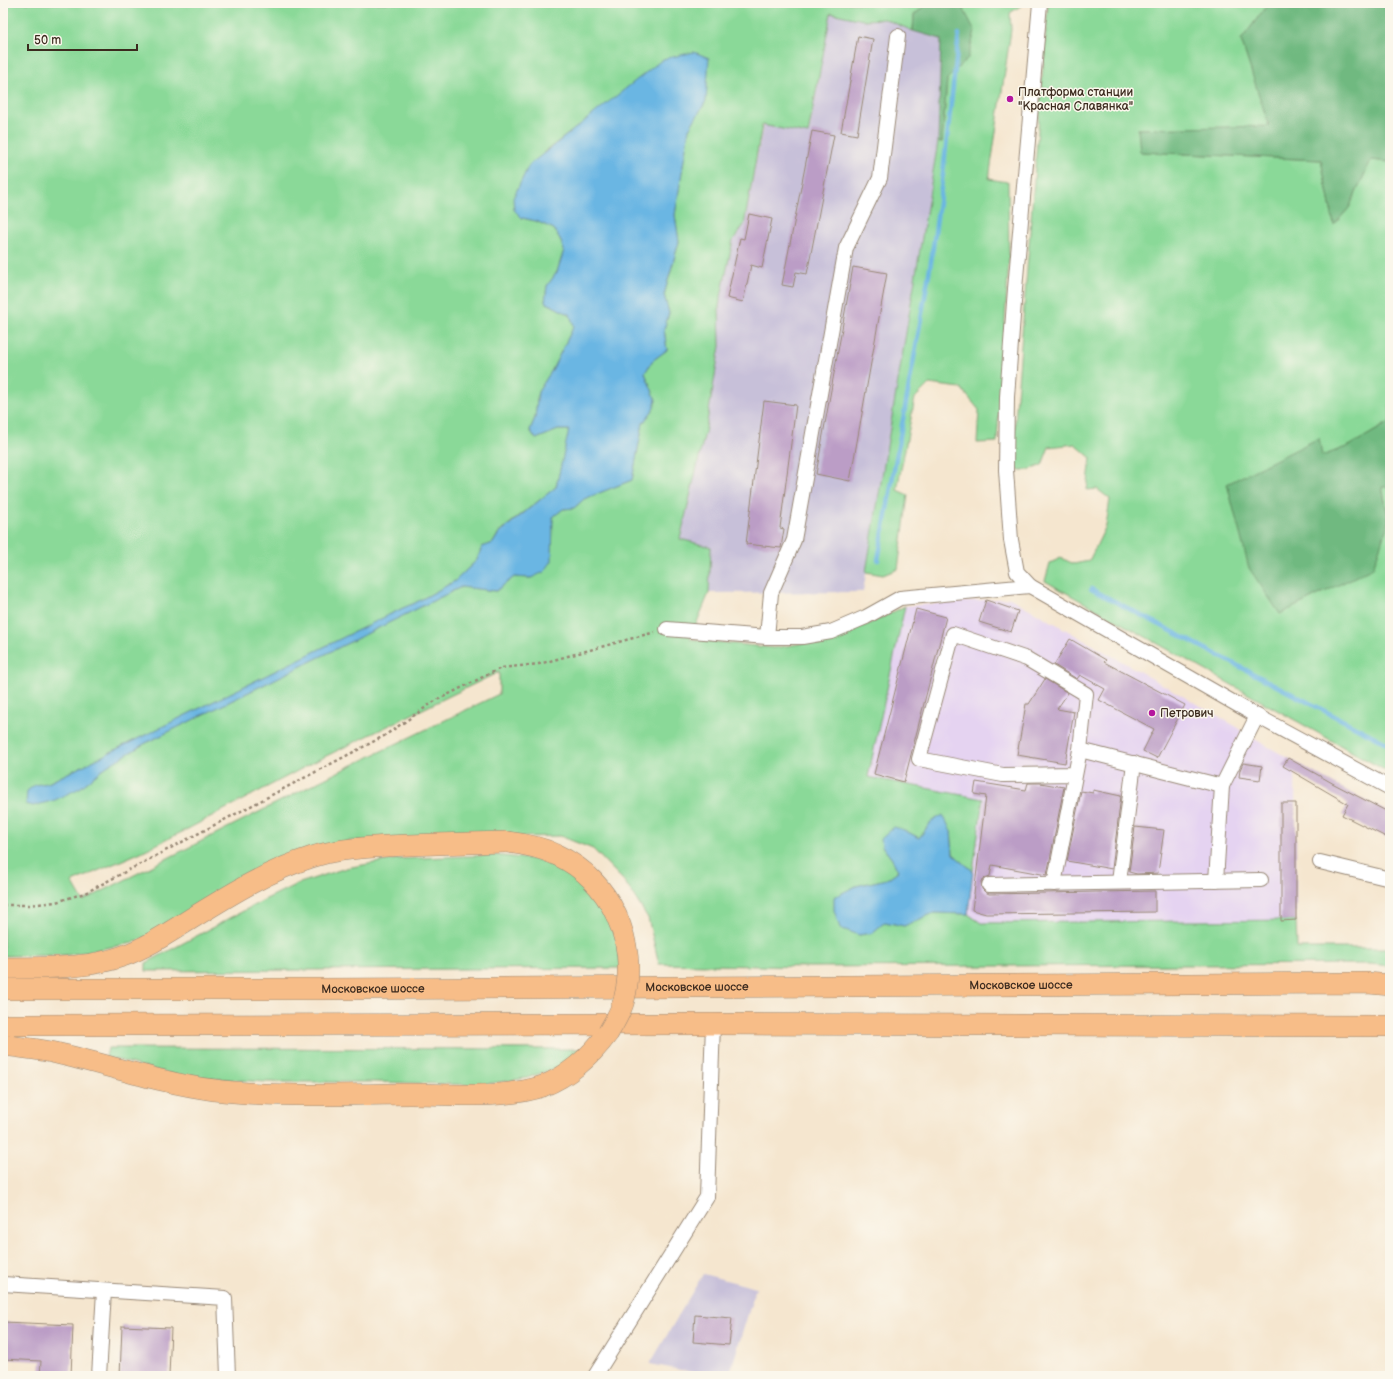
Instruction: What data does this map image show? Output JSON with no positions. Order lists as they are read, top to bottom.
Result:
{
  "streets": {
    "highway": ["Московское шоссе"]
  },
  "places": ["Платформа станции \"Красная Славянка\"", "Петрович"],
  "scale_bar": "50 m"
}
